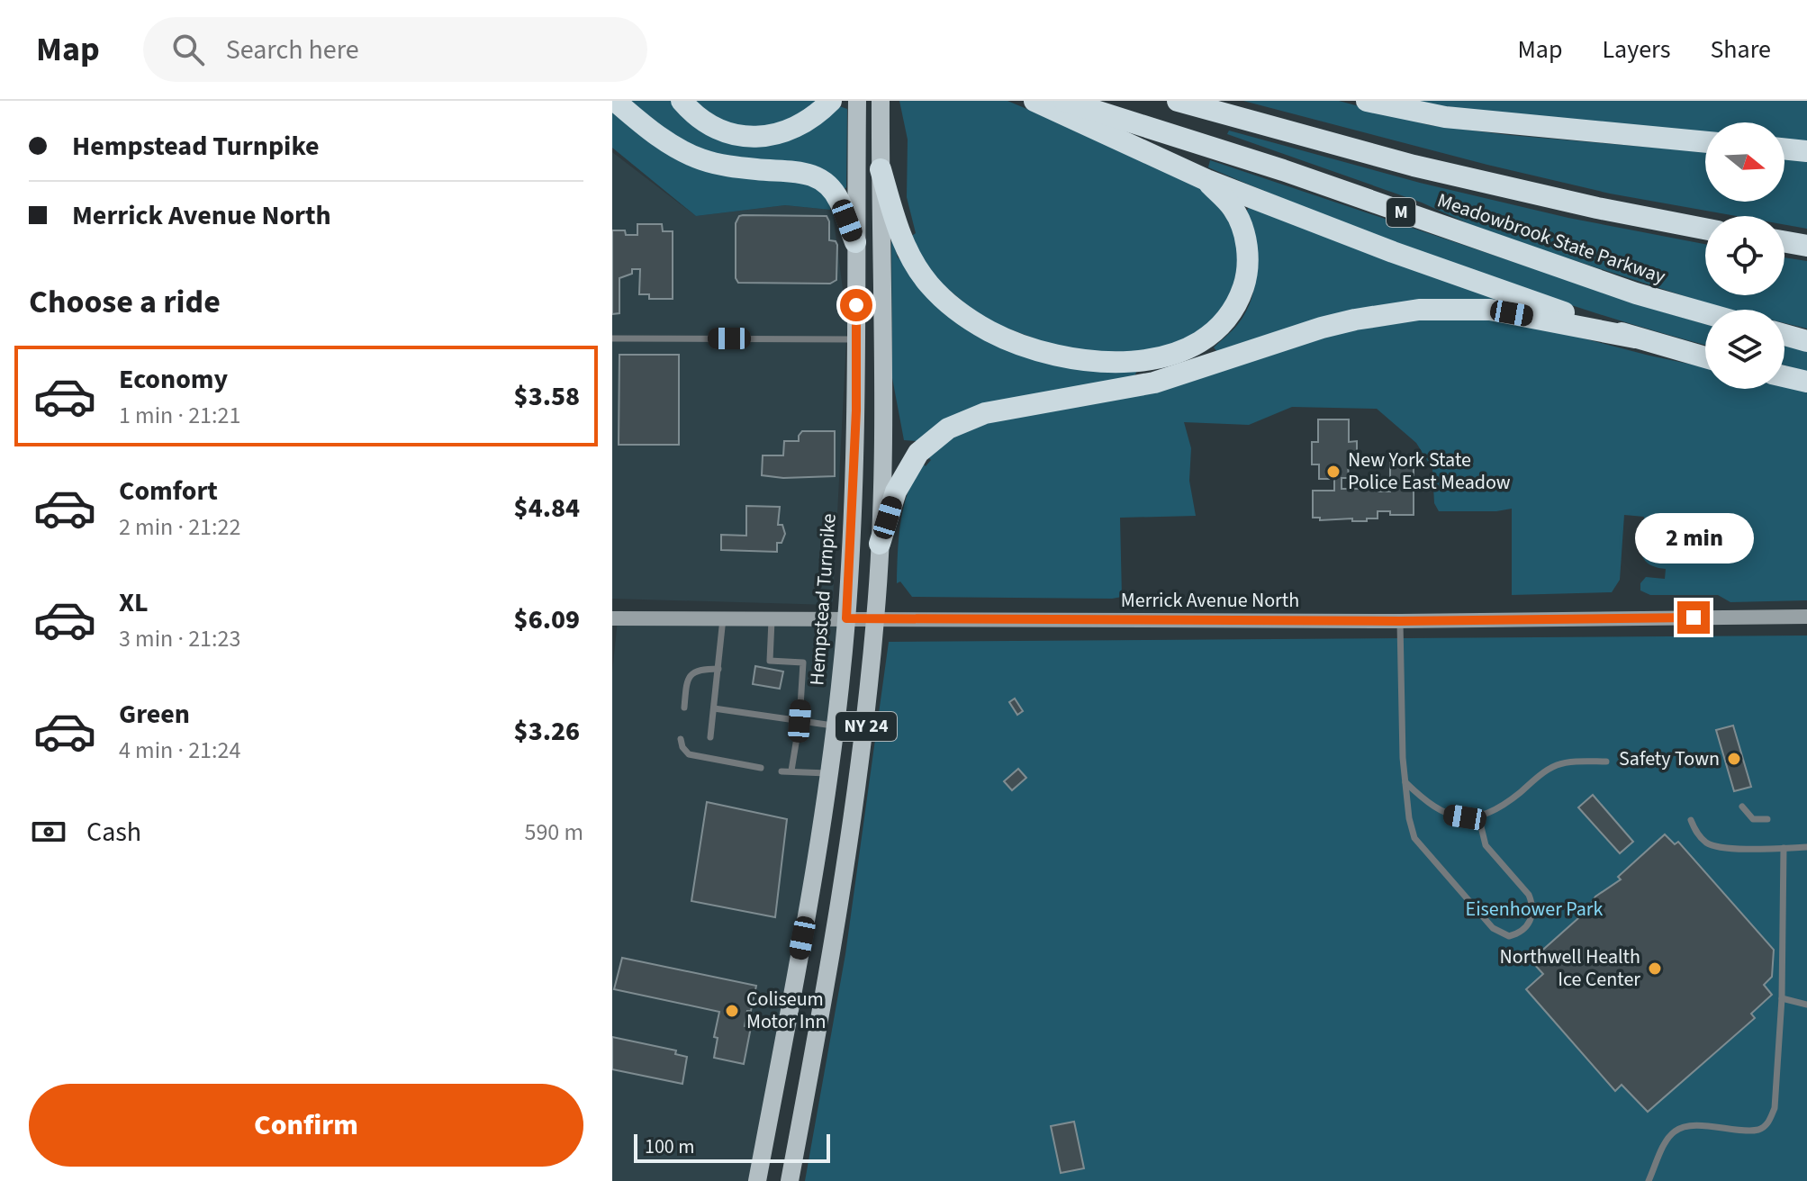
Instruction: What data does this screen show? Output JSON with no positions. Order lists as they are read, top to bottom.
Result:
{
  "streets": {
    "highway": ["M", "Meadowbrook State Parkway"],
    "main road": ["Hempstead Turnpike", "Merrick Avenue North", "NY 24"]
  },
  "crossings": [
    ["Hempstead Turnpike", "Merrick Avenue North"],
    ["Merrick Avenue North", "NY 24"]
  ],
  "parks": ["Eisenhower Park"],
  "places": [
    "New York State Police East Meadow",
    "Safety Town",
    "Northwell Health Ice Center",
    "Coliseum Motor Inn"
  ],
  "scale_bar": "100 m",
  "north": "right",
  "page": {
    "header": "Map",
    "search": "Search here",
    "nav": ["Map", "Layers", "Share"],
    "banner": ["Hempstead Turnpike", "Merrick Avenue North"],
    "heading": "Choose a ride",
    "list": [
      {
        "name": "Economy",
        "note": "1 min · 21:21",
        "value": "$3.58"
      },
      {
        "name": "Comfort",
        "note": "2 min · 21:22",
        "value": "$4.84"
      },
      {
        "name": "XL",
        "note": "3 min · 21:23",
        "value": "$6.09"
      },
      {
        "name": "Green",
        "note": "4 min · 21:24",
        "value": "$3.26"
      }
    ],
    "bubble": "2 min",
    "pay": ["Cash", "590 m"],
    "buttons": "Confirm",
    "scale": "100 m"
  }
}
